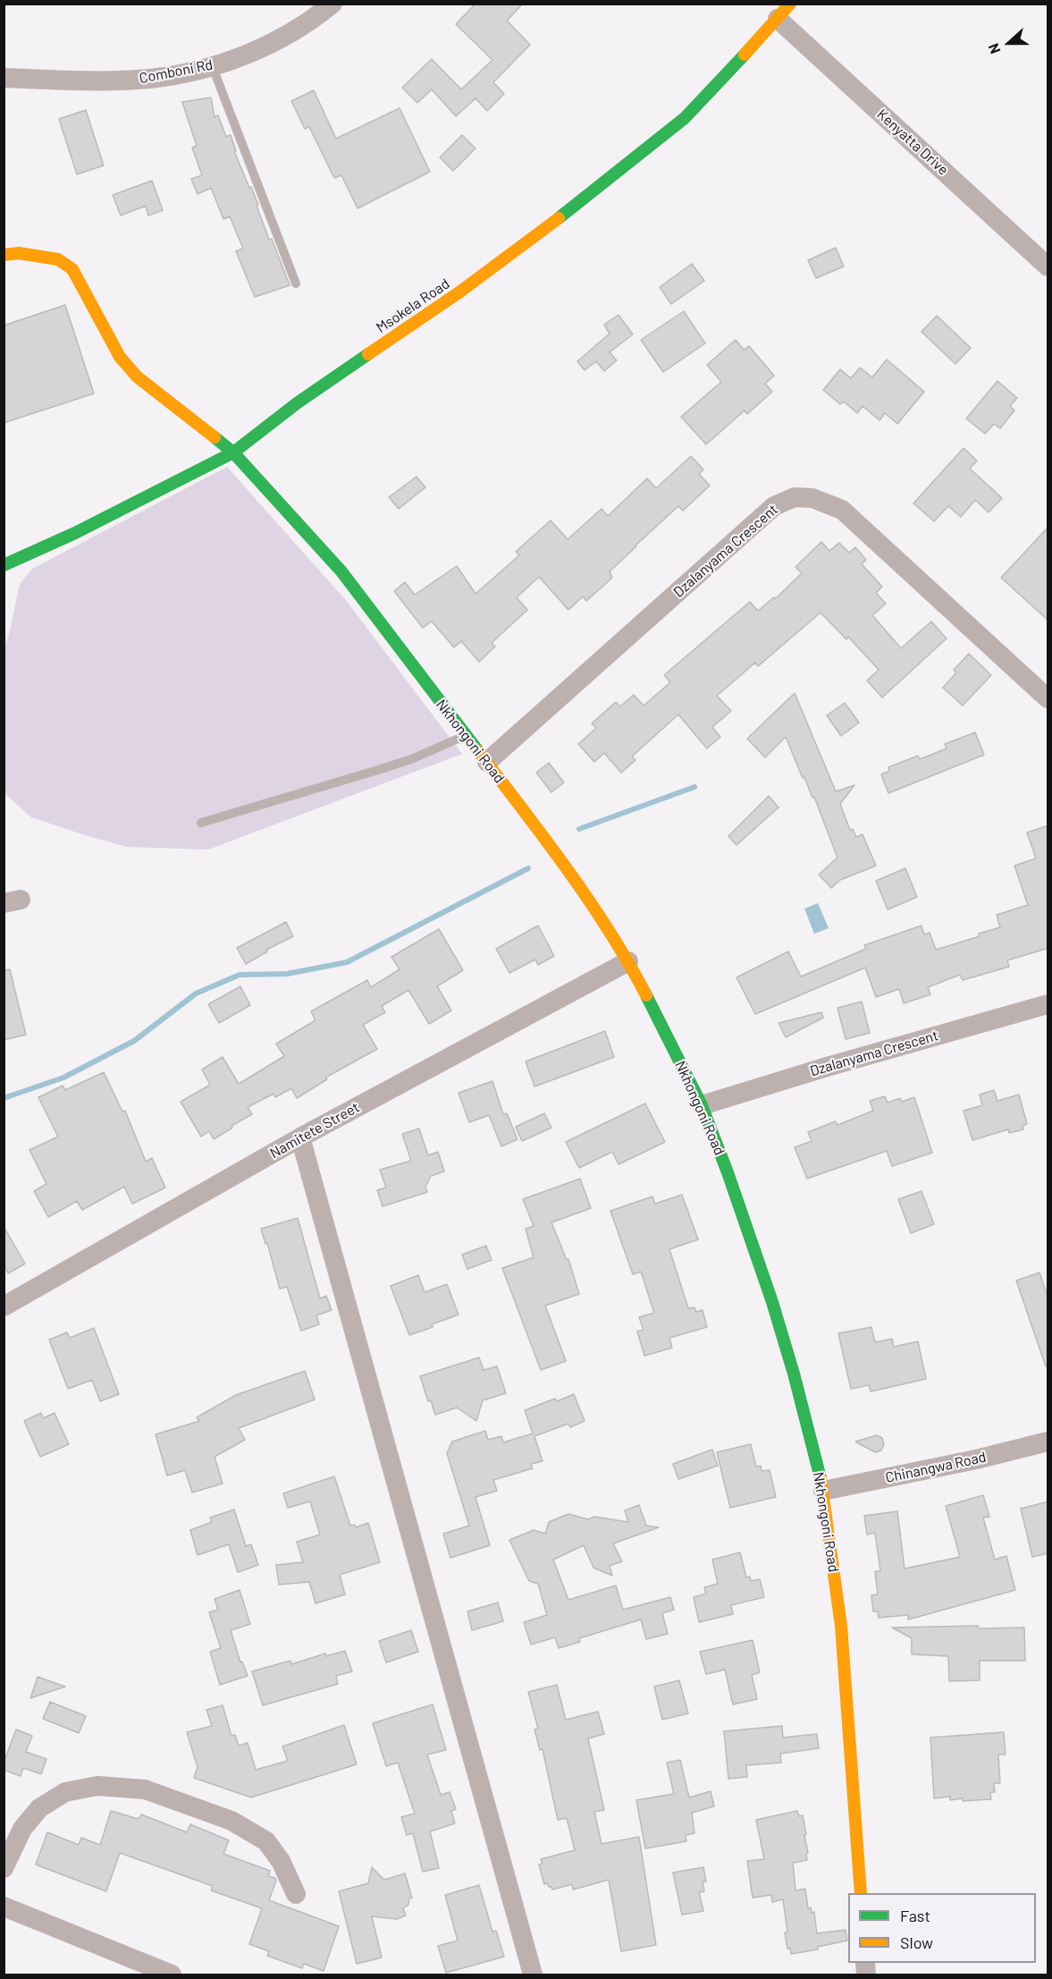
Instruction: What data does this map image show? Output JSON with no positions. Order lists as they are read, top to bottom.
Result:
{
  "streets": {
    "street": [
      "Comboni Rd",
      "Kenyatta Drive",
      "Msokela Road",
      "Dzalanyama Crescent",
      "Nkhongoni Road",
      "Namitete Street",
      "Chinangwa Road"
    ]
  },
  "crossings": [
    ["Kenyatta Drive", "Msokela Road"],
    ["Msokela Road", "Nkhongoni Road"],
    ["Dzalanyama Crescent", "Nkhongoni Road"],
    ["Nkhongoni Road", "Namitete Street"],
    ["Nkhongoni Road", "Chinangwa Road"]
  ],
  "legend": ["Fast", "Slow"],
  "north": "left"
}
